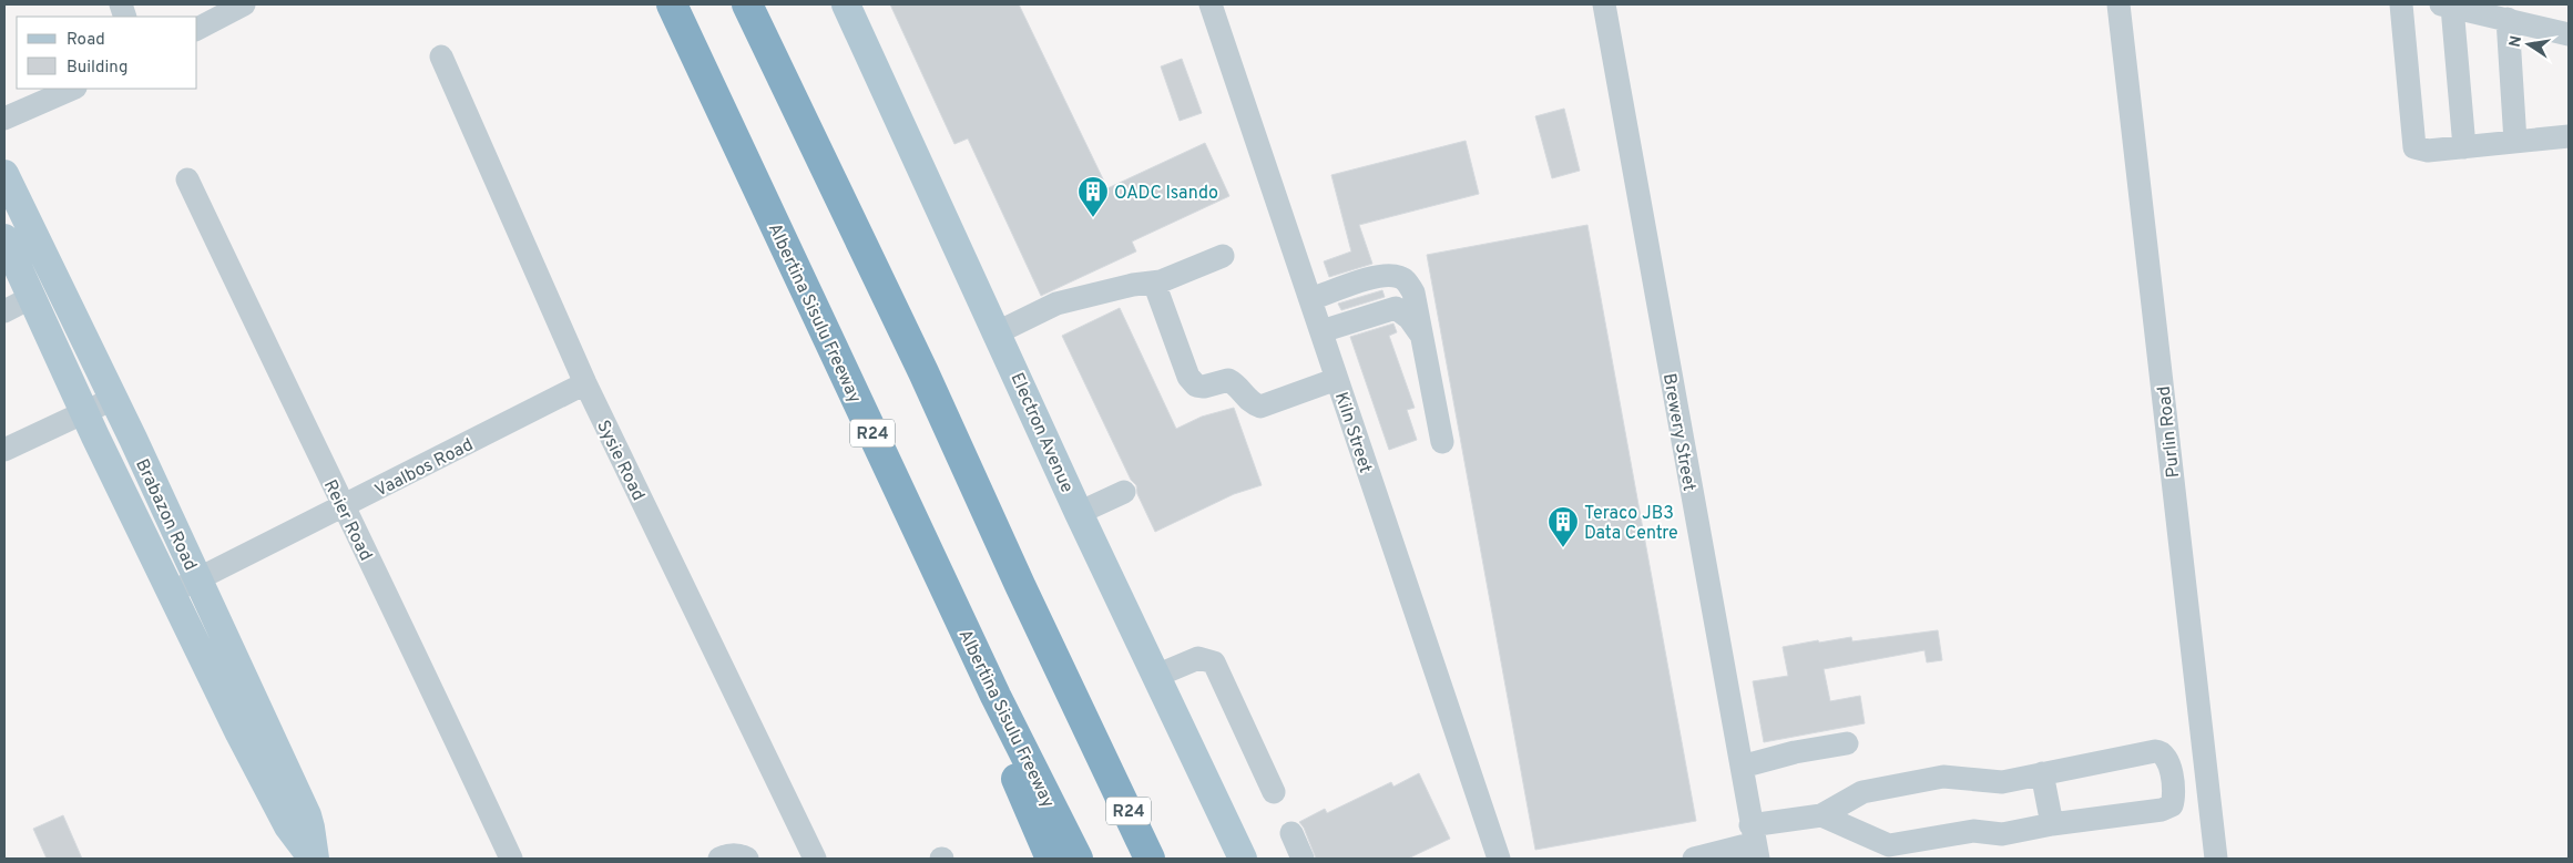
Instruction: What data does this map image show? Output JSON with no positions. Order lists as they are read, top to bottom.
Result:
{
  "streets": {
    "highway": ["Albertina Sisulu Freeway", "R24"],
    "main road": ["Electron Avenue", "Brabazon Road"],
    "street": [
      "Kiln Street",
      "Brewery Street",
      "Purlin Road",
      "Sysie Road",
      "Vaalbos Road",
      "Reier Road"
    ]
  },
  "crossings": [
    ["Sysie Road", "Vaalbos Road"],
    ["Vaalbos Road", "Brabazon Road"],
    ["Vaalbos Road", "Reier Road"]
  ],
  "places": {
    "building": ["OADC Isando", "Teraco JB3 Data Centre"]
  },
  "legend": ["Road", "Building"],
  "north": "left"
}
